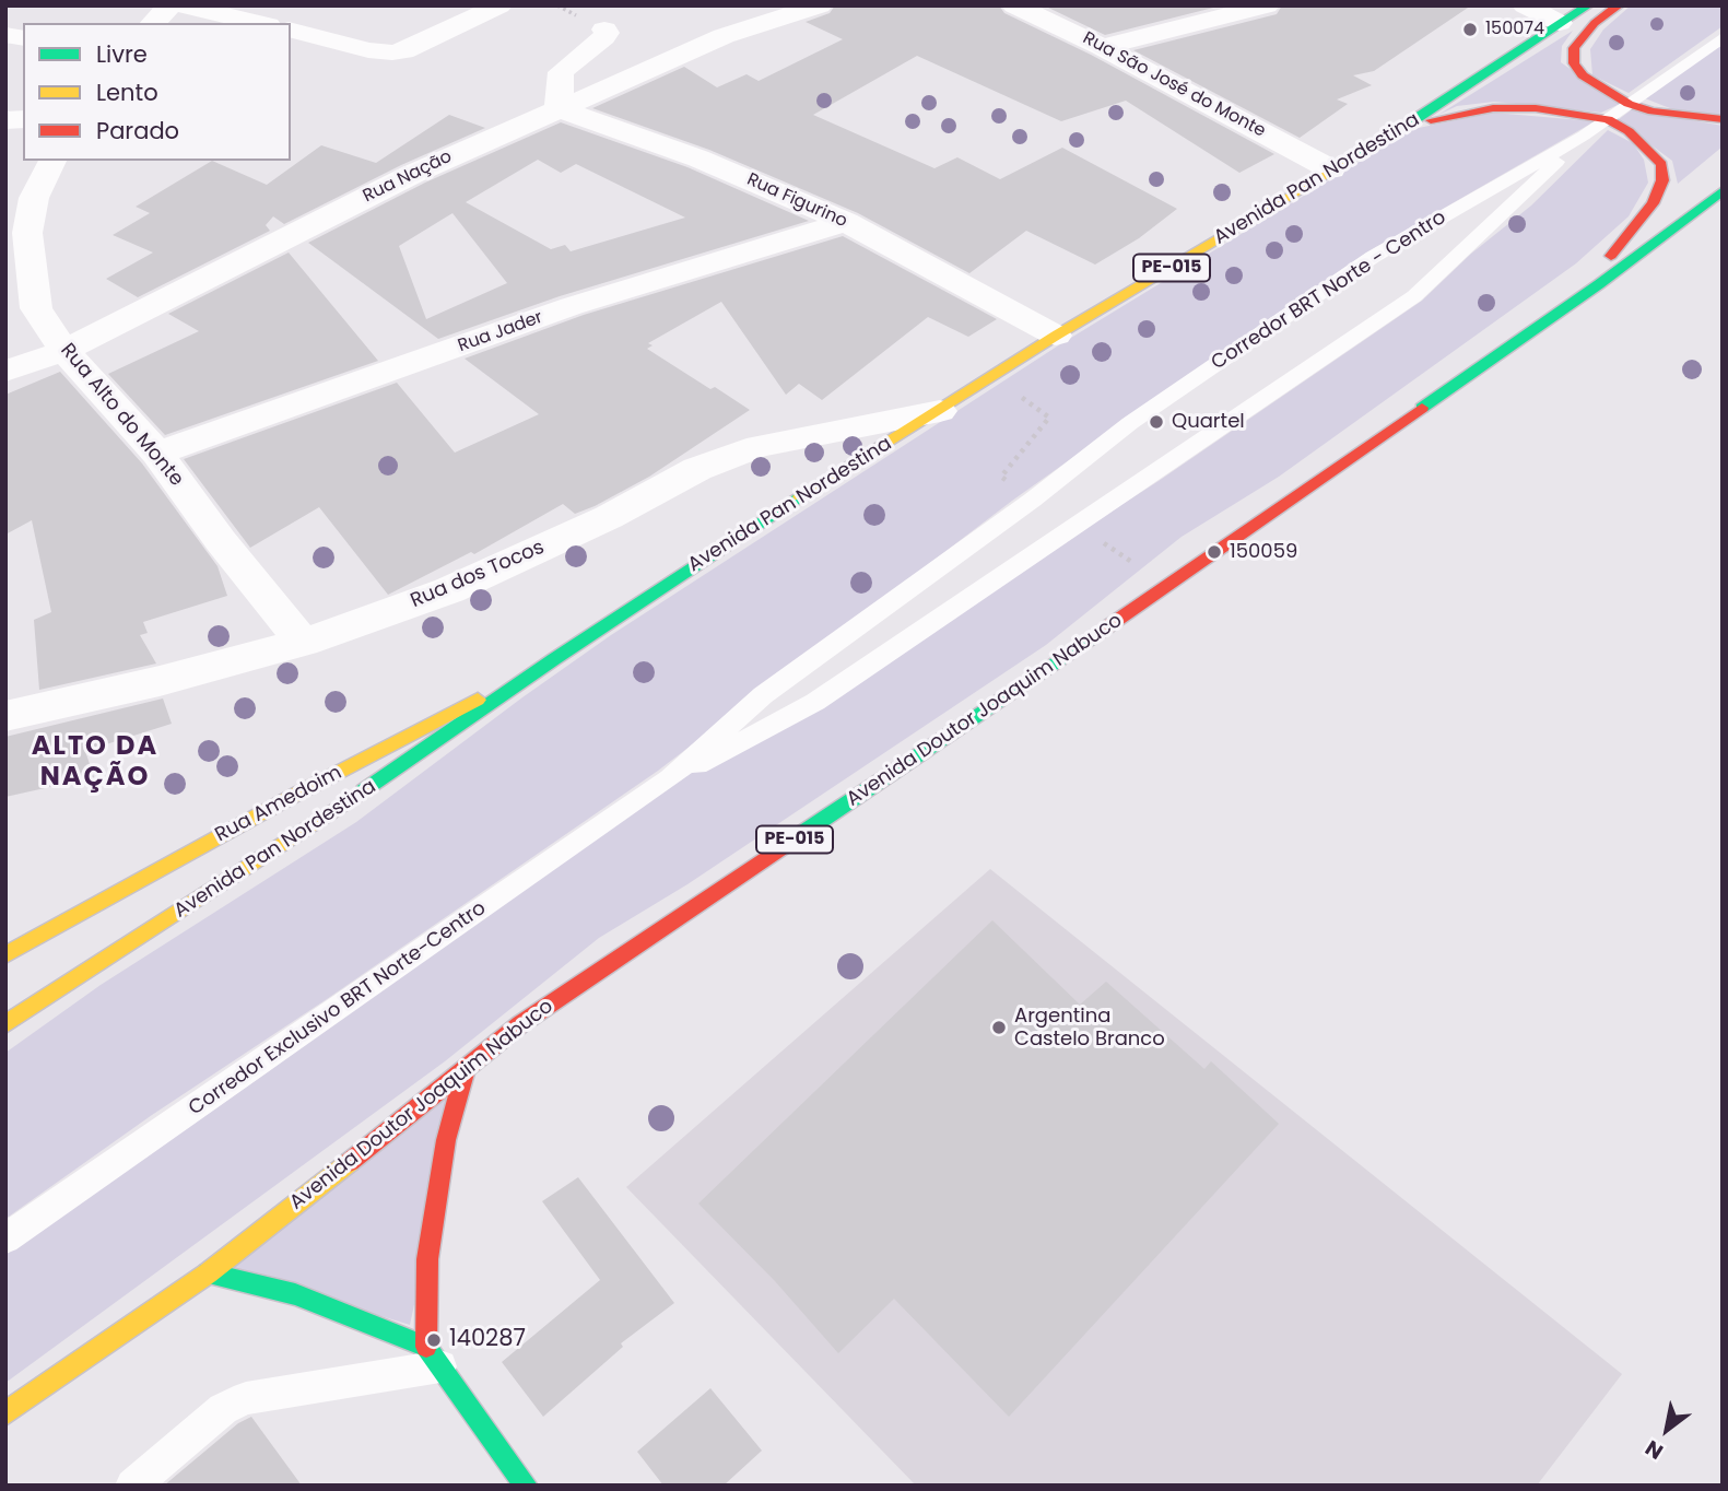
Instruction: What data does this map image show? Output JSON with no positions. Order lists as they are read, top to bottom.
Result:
{
  "streets": {
    "main road": [
      "Avenida Pan Nordestina",
      "PE-015",
      "Avenida Doutor Joaquim Nabuco",
      "Rua Amedoim"
    ],
    "street": [
      "Rua São José do Monte",
      "Rua Nação",
      "Rua Figurino",
      "Rua Jader",
      "Rua Alto do Monte",
      "Rua dos Tocos"
    ],
    "lane": ["Corredor BRT Norte - Centro", "Corredor Exclusivo BRT Norte-Centro"]
  },
  "crossings": [
    ["Rua São José do Monte", "Avenida Pan Nordestina"],
    ["Rua Nação", "Rua Figurino"],
    ["Rua Nação", "Rua Alto do Monte"],
    ["Avenida Pan Nordestina", "Rua Figurino"],
    ["Avenida Pan Nordestina", "Rua dos Tocos"],
    ["Avenida Pan Nordestina", "Rua Amedoim"],
    ["Rua Figurino", "Rua Jader"],
    ["PE-015", "Avenida Doutor Joaquim Nabuco"],
    ["Corredor BRT Norte - Centro", "Corredor Exclusivo BRT Norte-Centro"],
    ["Rua Jader", "Rua Alto do Monte"],
    ["Rua Alto do Monte", "Rua dos Tocos"]
  ],
  "districts": ["ALTO DA NAÇÃO"],
  "places": [
    "150074",
    "Quartel",
    "150059",
    "Argentina Castelo Branco",
    "140287"
  ],
  "legend": ["Livre", "Lento", "Parado"],
  "north": "bottom left"
}
